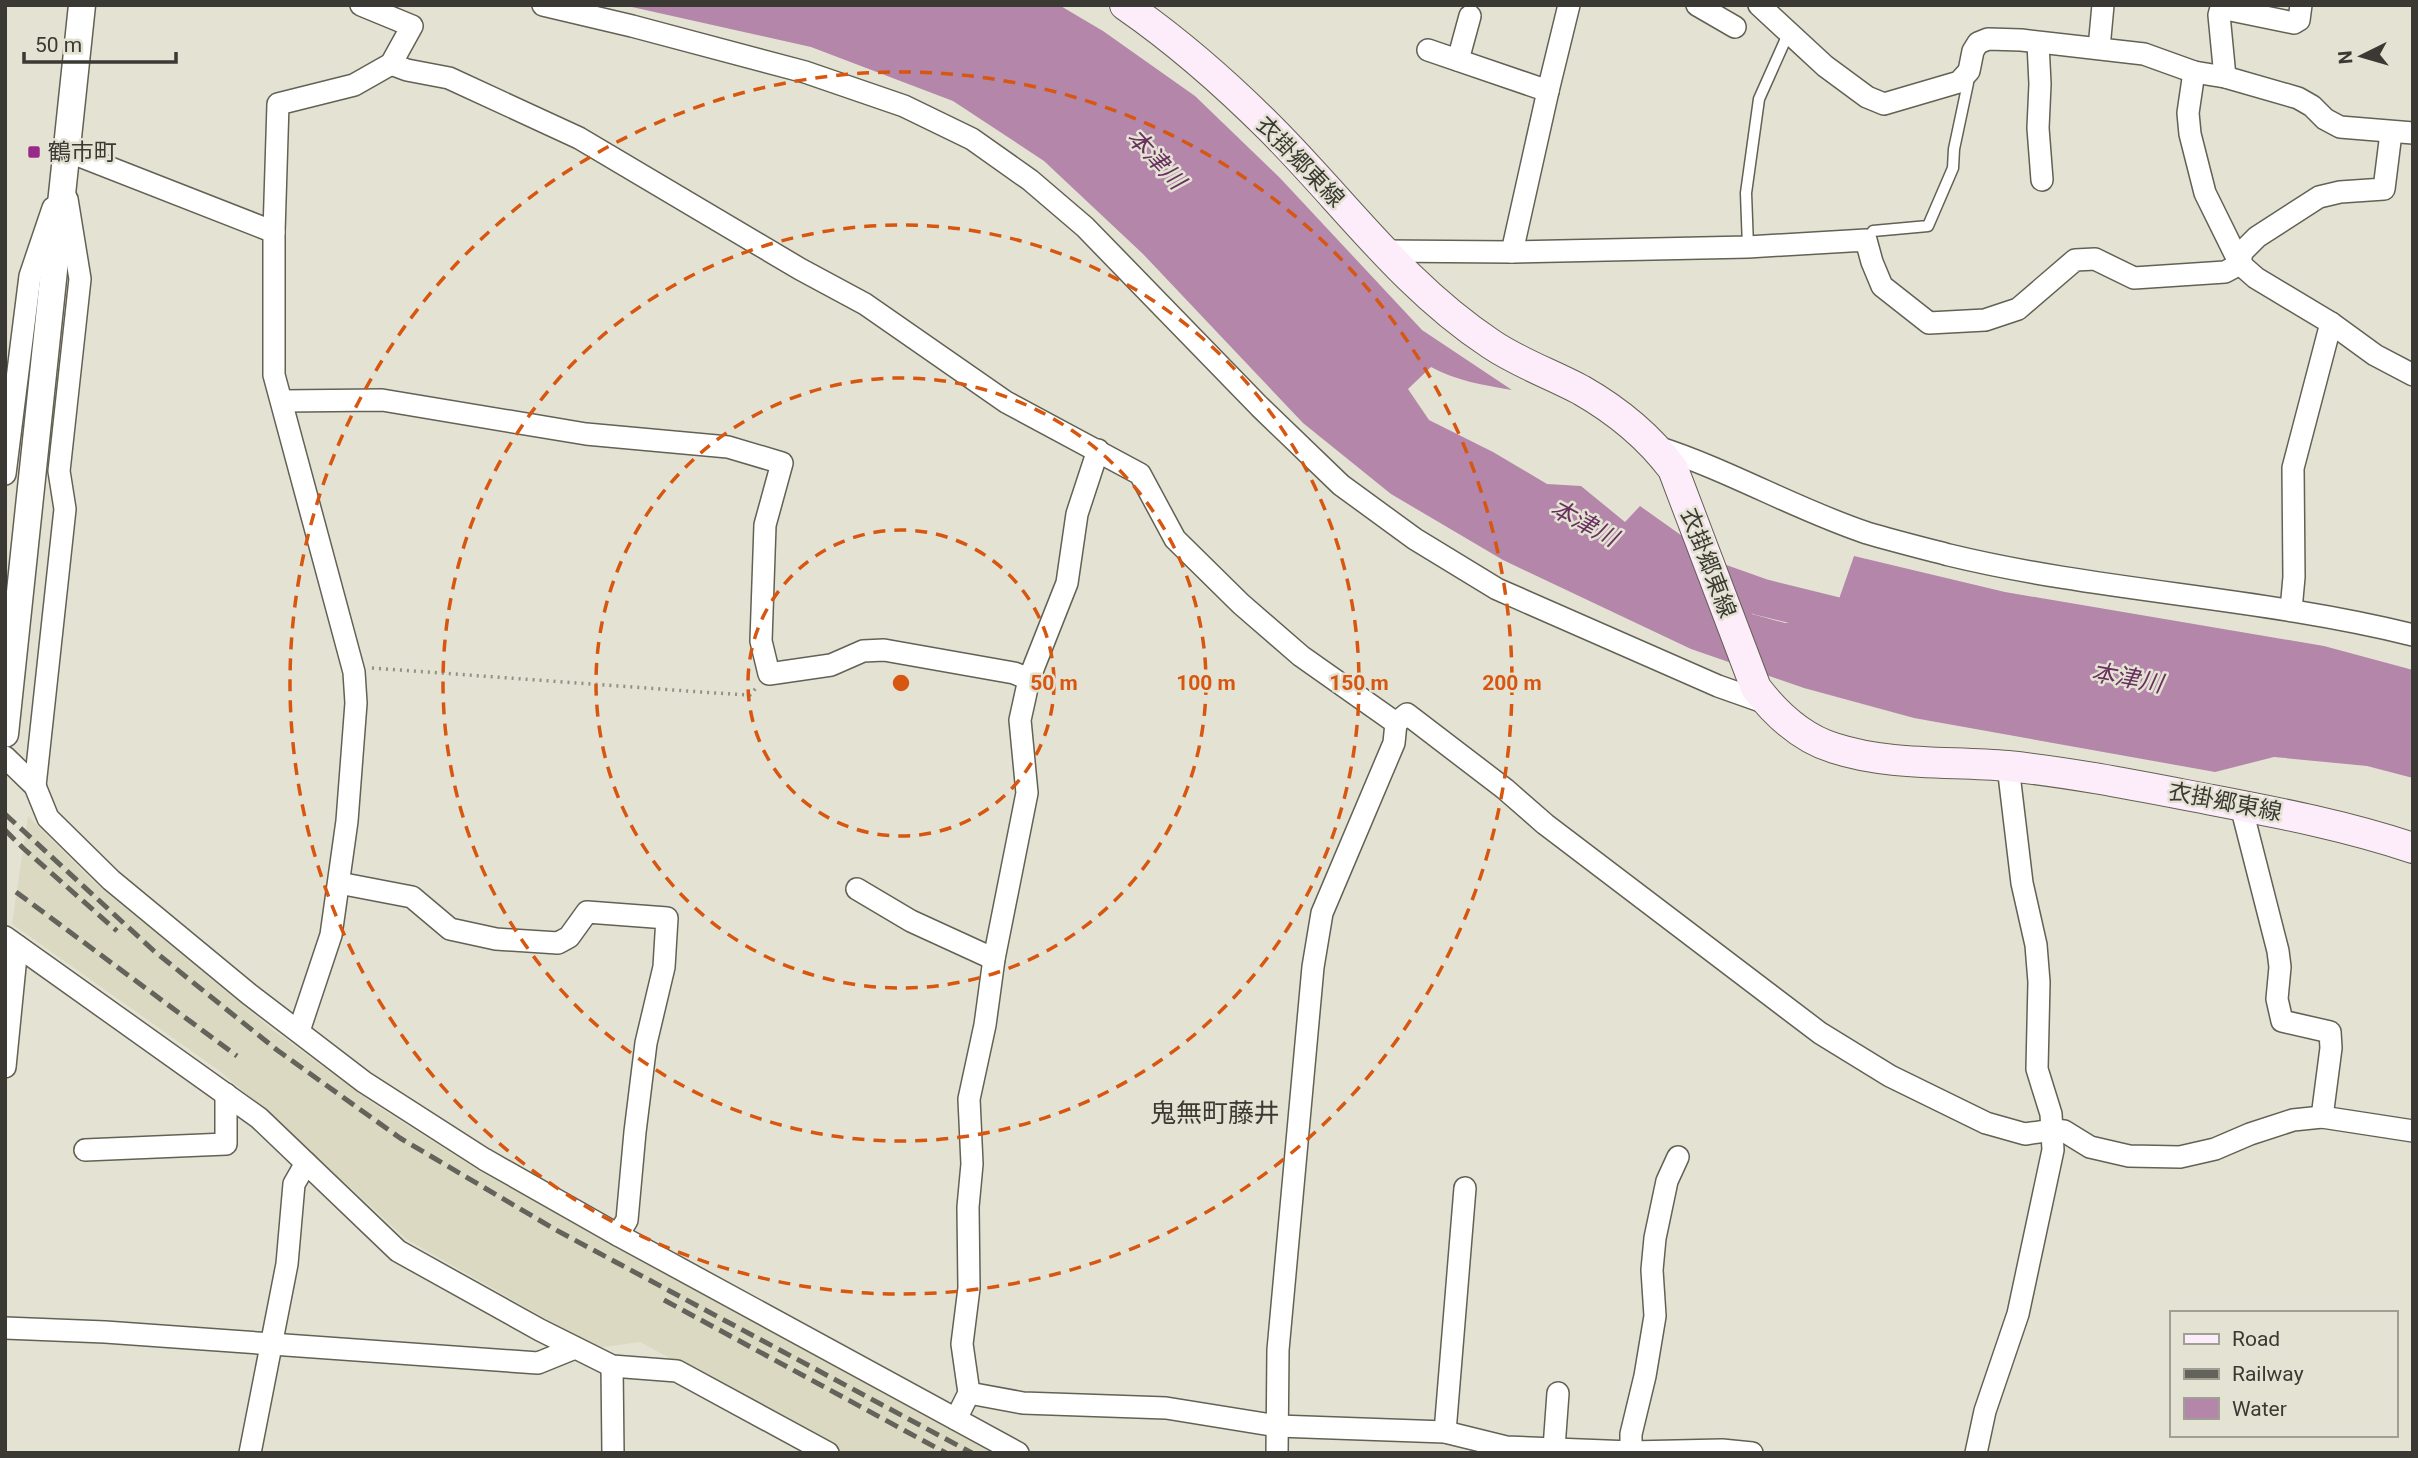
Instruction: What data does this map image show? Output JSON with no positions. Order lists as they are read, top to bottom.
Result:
{
  "streets": {
    "main road": ["衣掛郷東線"]
  },
  "districts": ["鬼無町藤井"],
  "water": ["本津川"],
  "places": {
    "transit": ["鶴市町"]
  },
  "legend": ["Road", "Railway", "Water"],
  "scale_bar": "50 m",
  "north": "left",
  "rings": [
    "50 m",
    "100 m",
    "150 m",
    "200 m"
  ]
}
